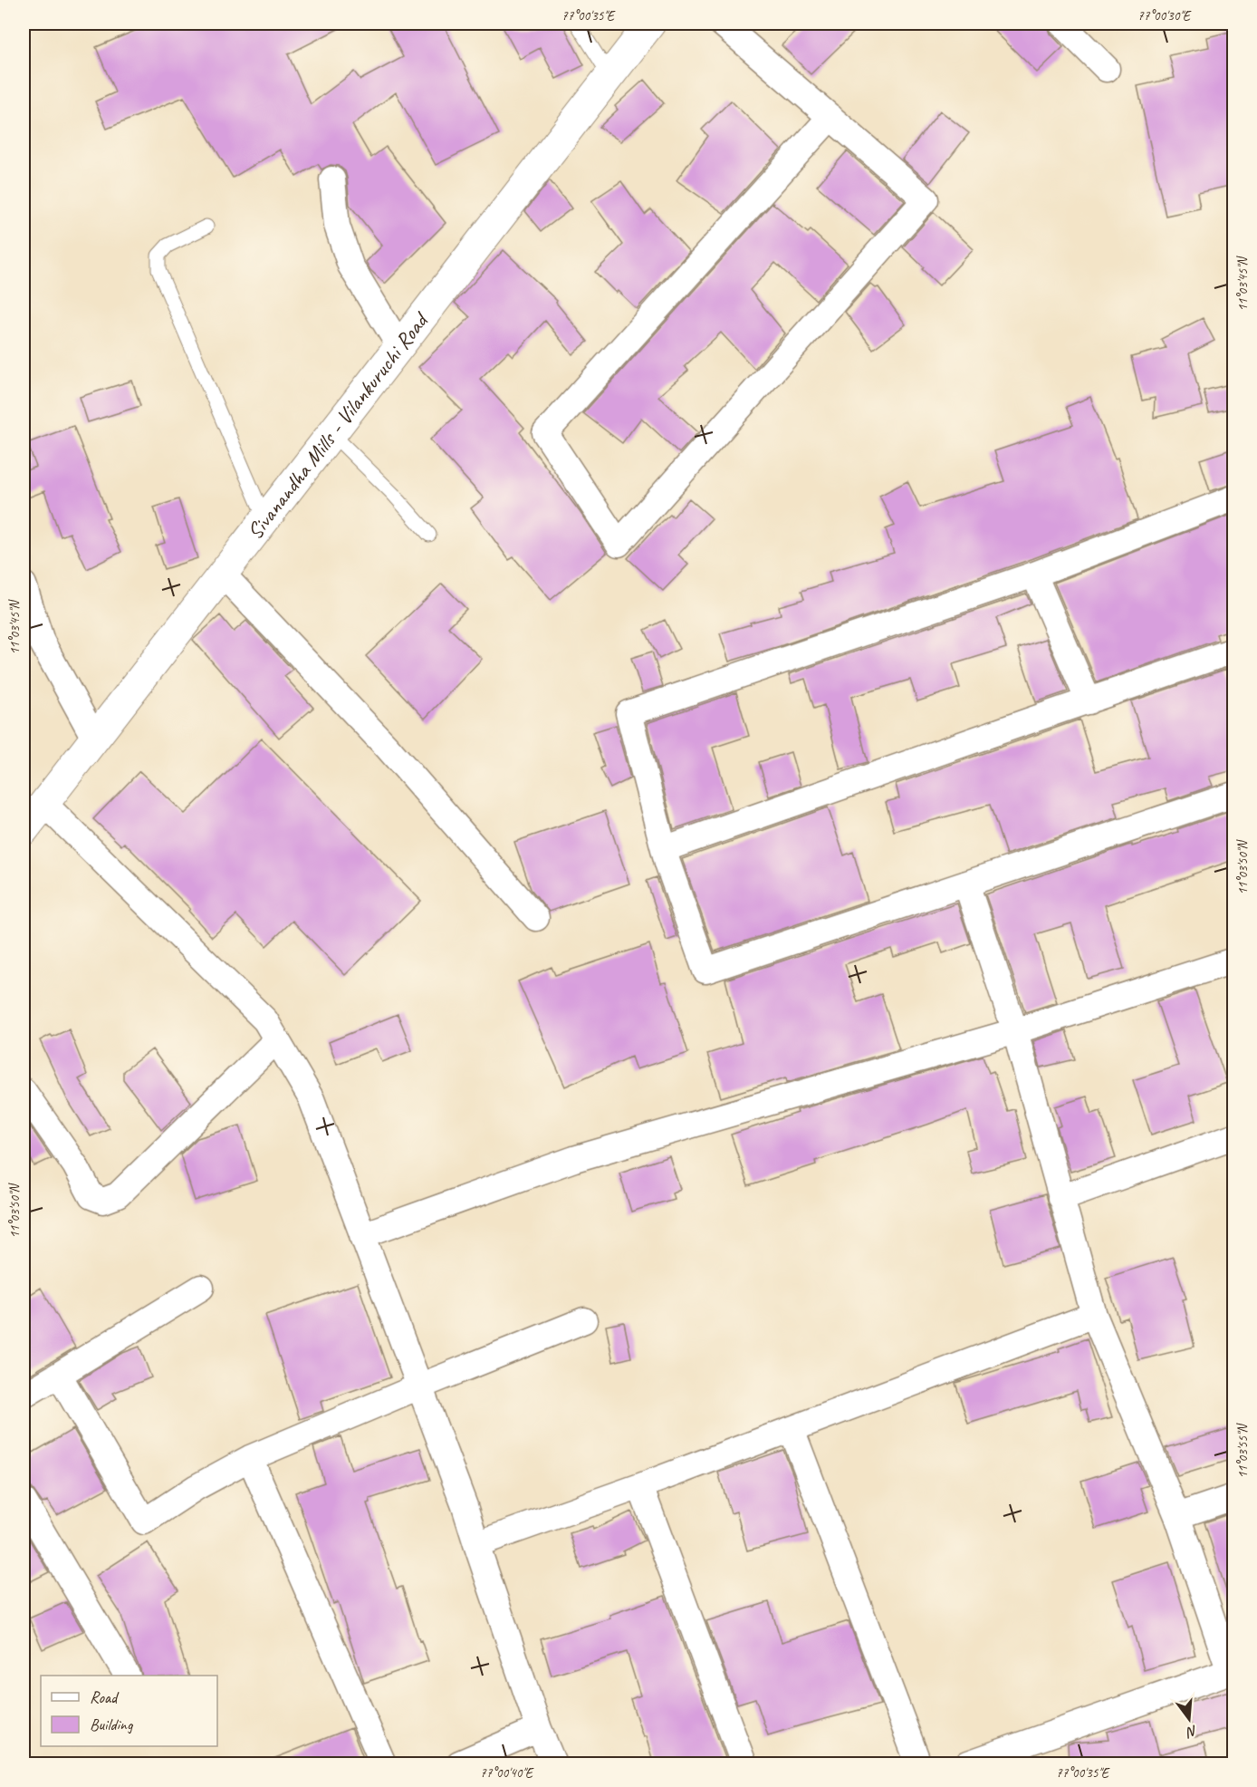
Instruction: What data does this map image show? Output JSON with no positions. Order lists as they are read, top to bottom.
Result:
{
  "streets": {
    "main road": ["Sivanandha Mills - Vilankuruchi Road"]
  },
  "legend": ["Road", "Building"],
  "north": "bottom",
  "coordinates": [
    "77°00'35\"E",
    "77°00'30\"E",
    "11°03'45\"N",
    "11°03'50\"N",
    "11°03'55\"N",
    "77°00'40\"E"
  ]
}
